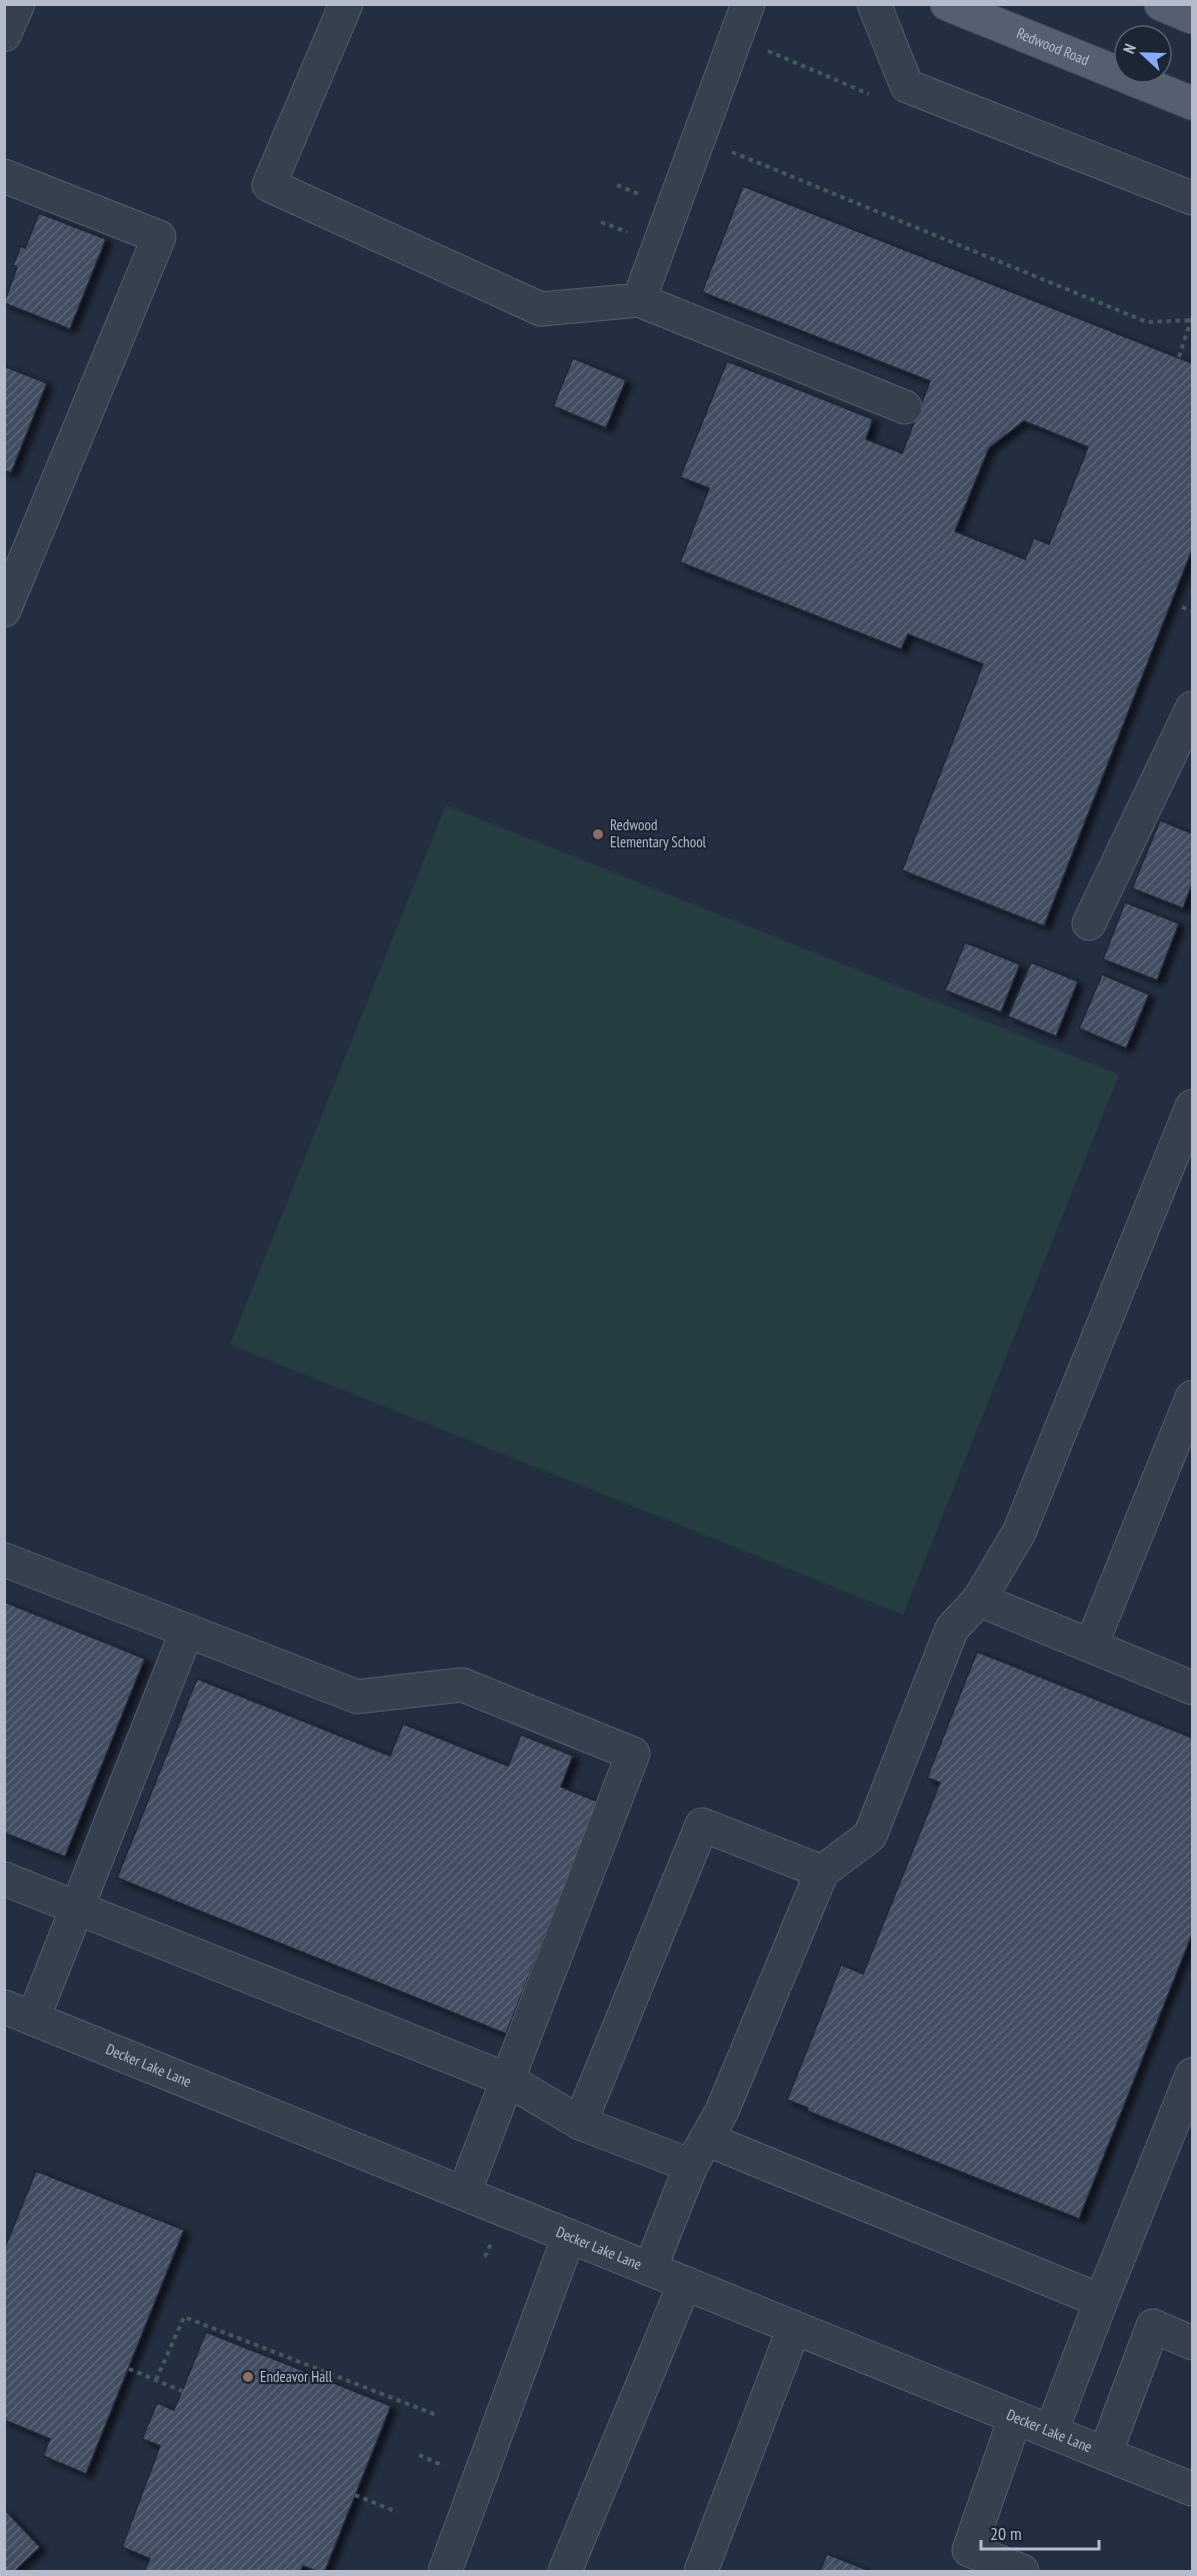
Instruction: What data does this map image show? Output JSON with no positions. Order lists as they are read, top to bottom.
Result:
{
  "streets": {
    "main road": ["Redwood Road"],
    "street": ["Decker Lake Lane"]
  },
  "places": ["Redwood Elementary School", "Endeavor Hall"],
  "scale_bar": "20 m",
  "north": "left"
}
